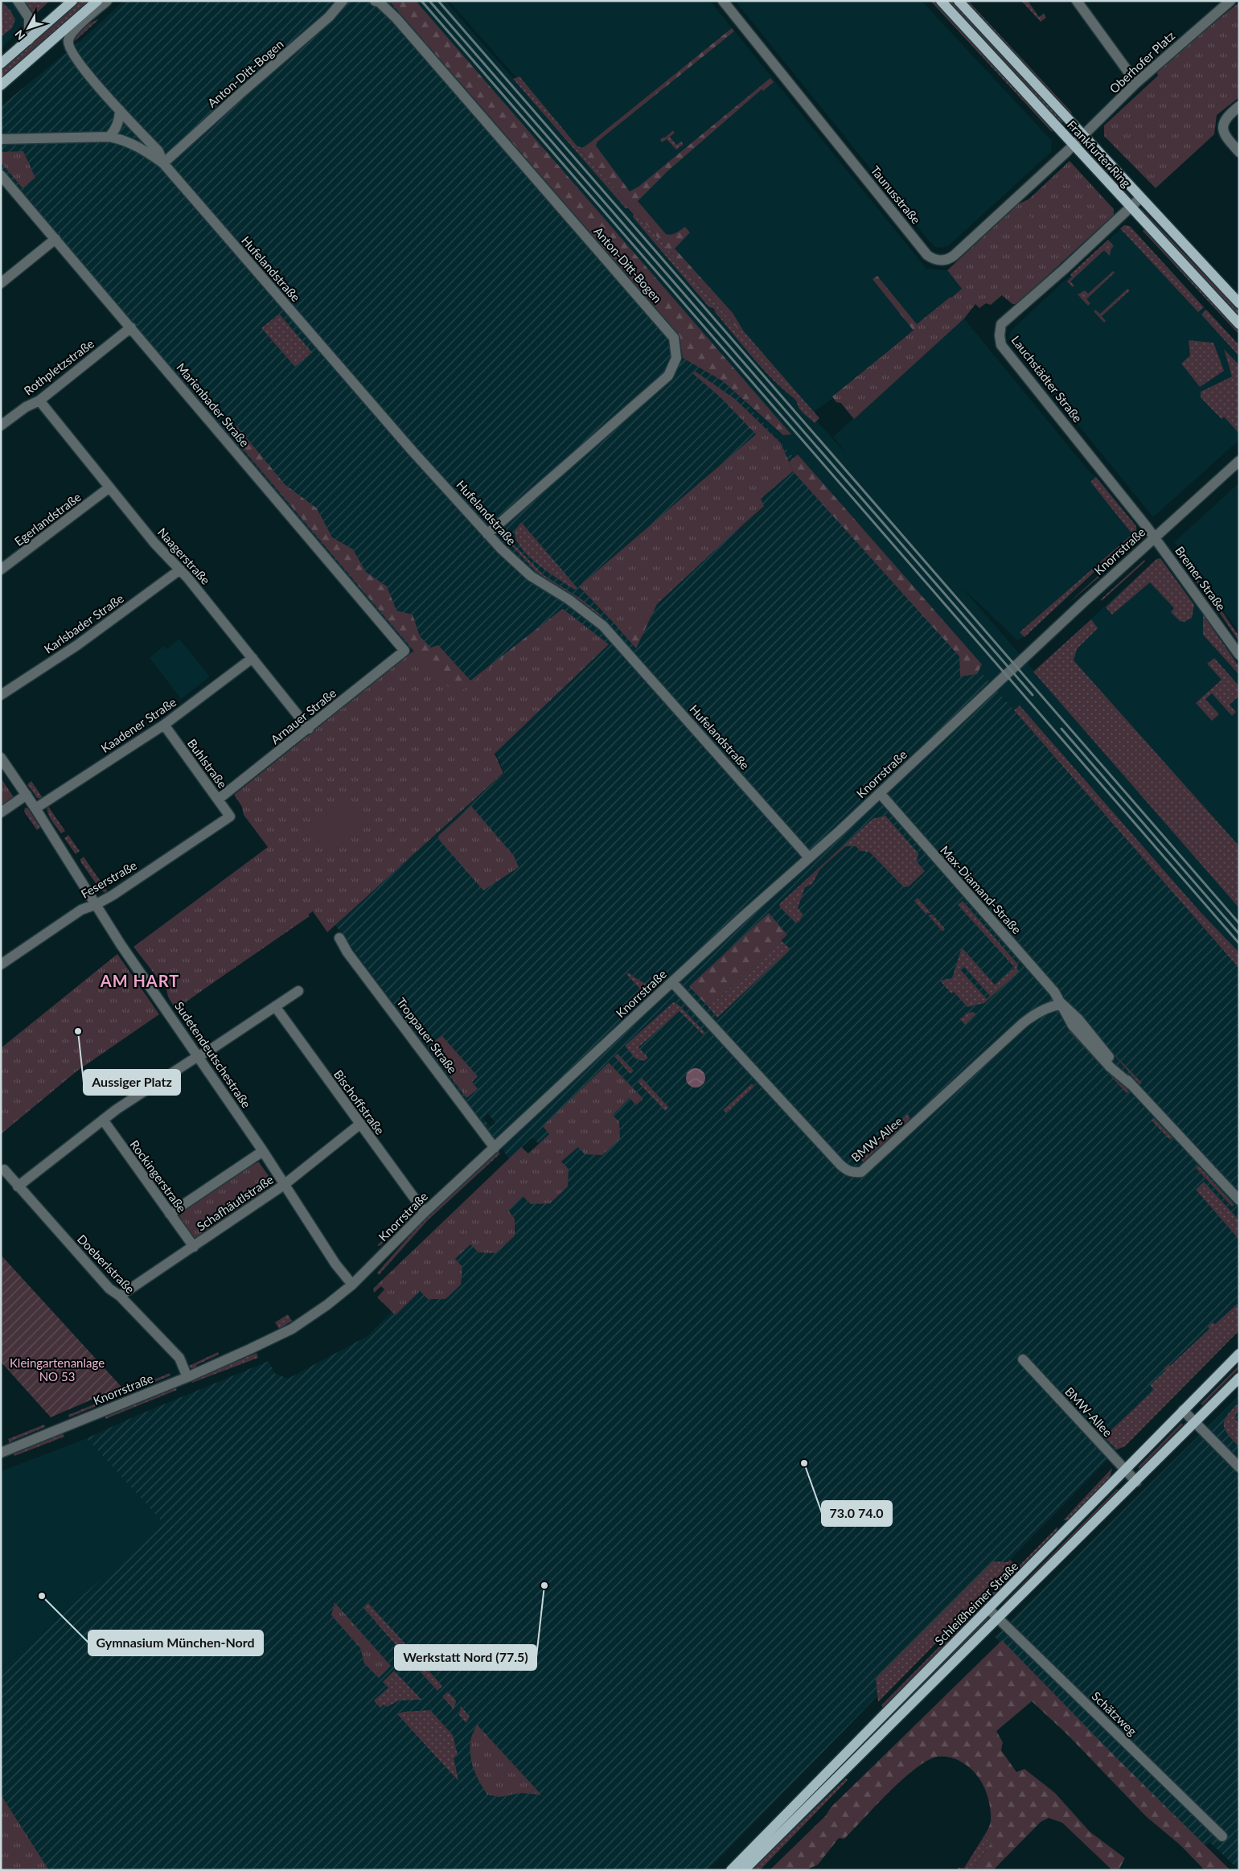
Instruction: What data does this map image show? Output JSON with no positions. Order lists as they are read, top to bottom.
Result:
{
  "streets": {
    "main road": ["Frankfurter Ring", "Schleißheimer Straße"],
    "street": [
      "Oberhofer Platz",
      "Anton-Ditt-Bogen",
      "Taunusstraße",
      "Hufelandstraße",
      "Rothpletzstraße",
      "Lauchstädter Straße",
      "Marienbader Straße",
      "Egerlandstraße",
      "Knorrstraße",
      "Naagerstraße",
      "Bremer Straße",
      "Karlsbader Straße",
      "Arnauer Straße",
      "Kaadener Straße",
      "Buhlstraße",
      "Feserstraße",
      "Max-Diamand-Straße",
      "Troppauer Straße",
      "Sudetendeutschestraße",
      "Bischoffstraße",
      "BMW-Allee",
      "Rockingerstraße",
      "Schafhäutlstraße",
      "Doeberlstraße",
      "Schätzweg"
    ]
  },
  "crossings": [
    ["Oberhofer Platz", "Frankfurter Ring"],
    ["Oberhofer Platz", "Taunusstraße"],
    ["Anton-Ditt-Bogen", "Hufelandstraße"],
    ["Frankfurter Ring", "Taunusstraße"],
    ["Frankfurter Ring", "Lauchstädter Straße"],
    ["Hufelandstraße", "Knorrstraße"],
    ["Rothpletzstraße", "Marienbader Straße"],
    ["Rothpletzstraße", "Naagerstraße"],
    ["Lauchstädter Straße", "Knorrstraße"],
    ["Lauchstädter Straße", "Bremer Straße"],
    ["Marienbader Straße", "Arnauer Straße"],
    ["Egerlandstraße", "Naagerstraße"],
    ["Knorrstraße", "Bremer Straße"],
    ["Knorrstraße", "Max-Diamand-Straße"],
    ["Knorrstraße", "Troppauer Straße"],
    ["Knorrstraße", "Sudetendeutschestraße"],
    ["Knorrstraße", "Bischoffstraße"],
    ["Knorrstraße", "BMW-Allee"],
    ["Knorrstraße", "Doeberlstraße"],
    ["Naagerstraße", "Karlsbader Straße"],
    ["Naagerstraße", "Arnauer Straße"],
    ["Naagerstraße", "Kaadener Straße"],
    ["Arnauer Straße", "Buhlstraße"],
    ["Kaadener Straße", "Buhlstraße"],
    ["Kaadener Straße", "Sudetendeutschestraße"],
    ["Buhlstraße", "Feserstraße"],
    ["Feserstraße", "Sudetendeutschestraße"],
    ["Max-Diamand-Straße", "BMW-Allee"],
    ["Sudetendeutschestraße", "Schafhäutlstraße"],
    ["Bischoffstraße", "Schafhäutlstraße"],
    ["BMW-Allee", "Schleißheimer Straße"],
    ["Rockingerstraße", "Schafhäutlstraße"],
    ["Schafhäutlstraße", "Doeberlstraße"],
    ["Schleißheimer Straße", "Schätzweg"]
  ],
  "districts": ["AM HART"],
  "parks": ["Kleingartenanlage NO 53"],
  "places": [
    "Aussiger Platz",
    "73.0 74.0",
    "Werkstatt Nord (77.5)",
    "Gymnasium München-Nord"
  ],
  "north": "bottom left"
}
